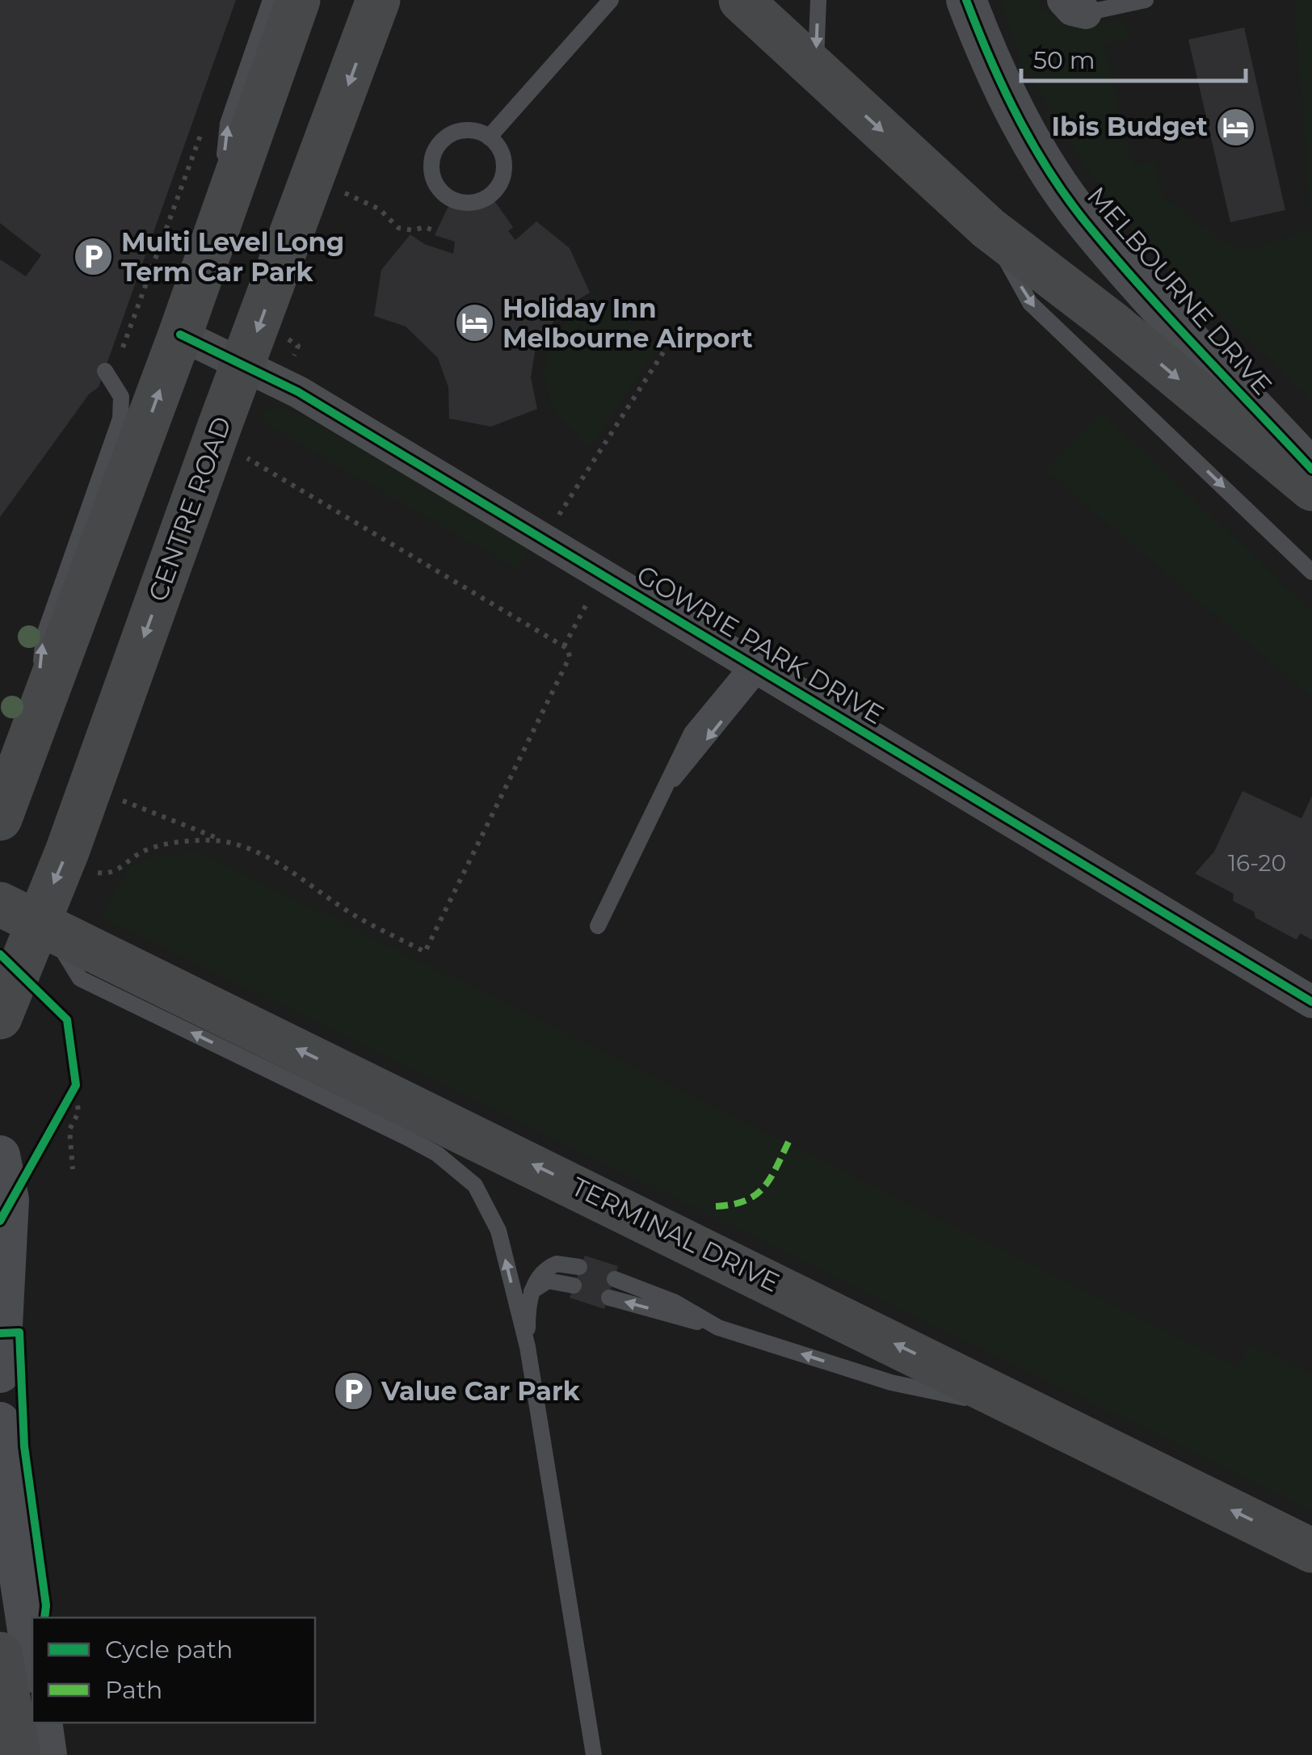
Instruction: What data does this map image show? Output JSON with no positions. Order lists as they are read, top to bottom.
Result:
{
  "streets": {
    "main road": ["MELBOURNE DRIVE", "CENTRE ROAD", "TERMINAL DRIVE"],
    "street": ["GOWRIE PARK DRIVE"]
  },
  "crossings": [
    ["CENTRE ROAD", "GOWRIE PARK DRIVE"],
    ["CENTRE ROAD", "TERMINAL DRIVE"]
  ],
  "one_way": ["MELBOURNE DRIVE", "TERMINAL DRIVE"],
  "places": {
    "hotel": ["Ibis Budget", "Holiday Inn Melbourne Airport"],
    "parking": ["Multi Level Long Term Car Park", "Value Car Park"]
  },
  "house_numbers": ["16-20"],
  "legend": ["Cycle path", "Path"],
  "scale_bar": "50 m"
}
